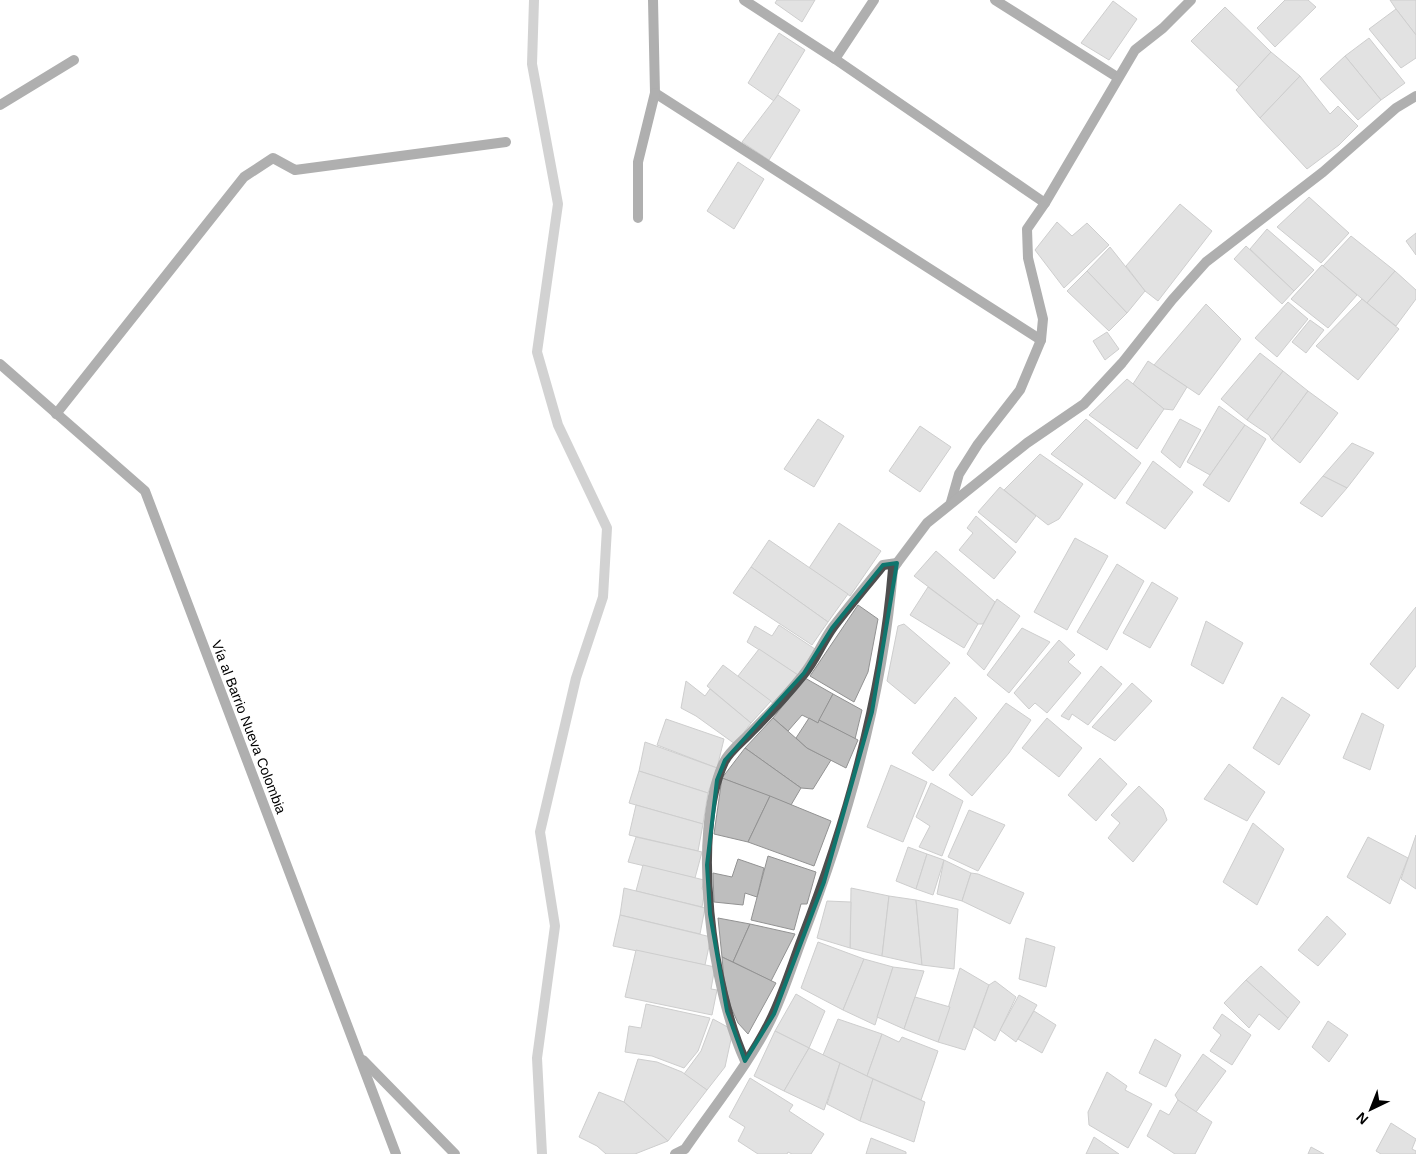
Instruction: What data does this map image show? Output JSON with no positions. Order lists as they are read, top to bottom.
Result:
{
  "streets": {
    "street": ["Vía al Barrio Nueva Colombia"]
  },
  "north": "bottom left"
}
